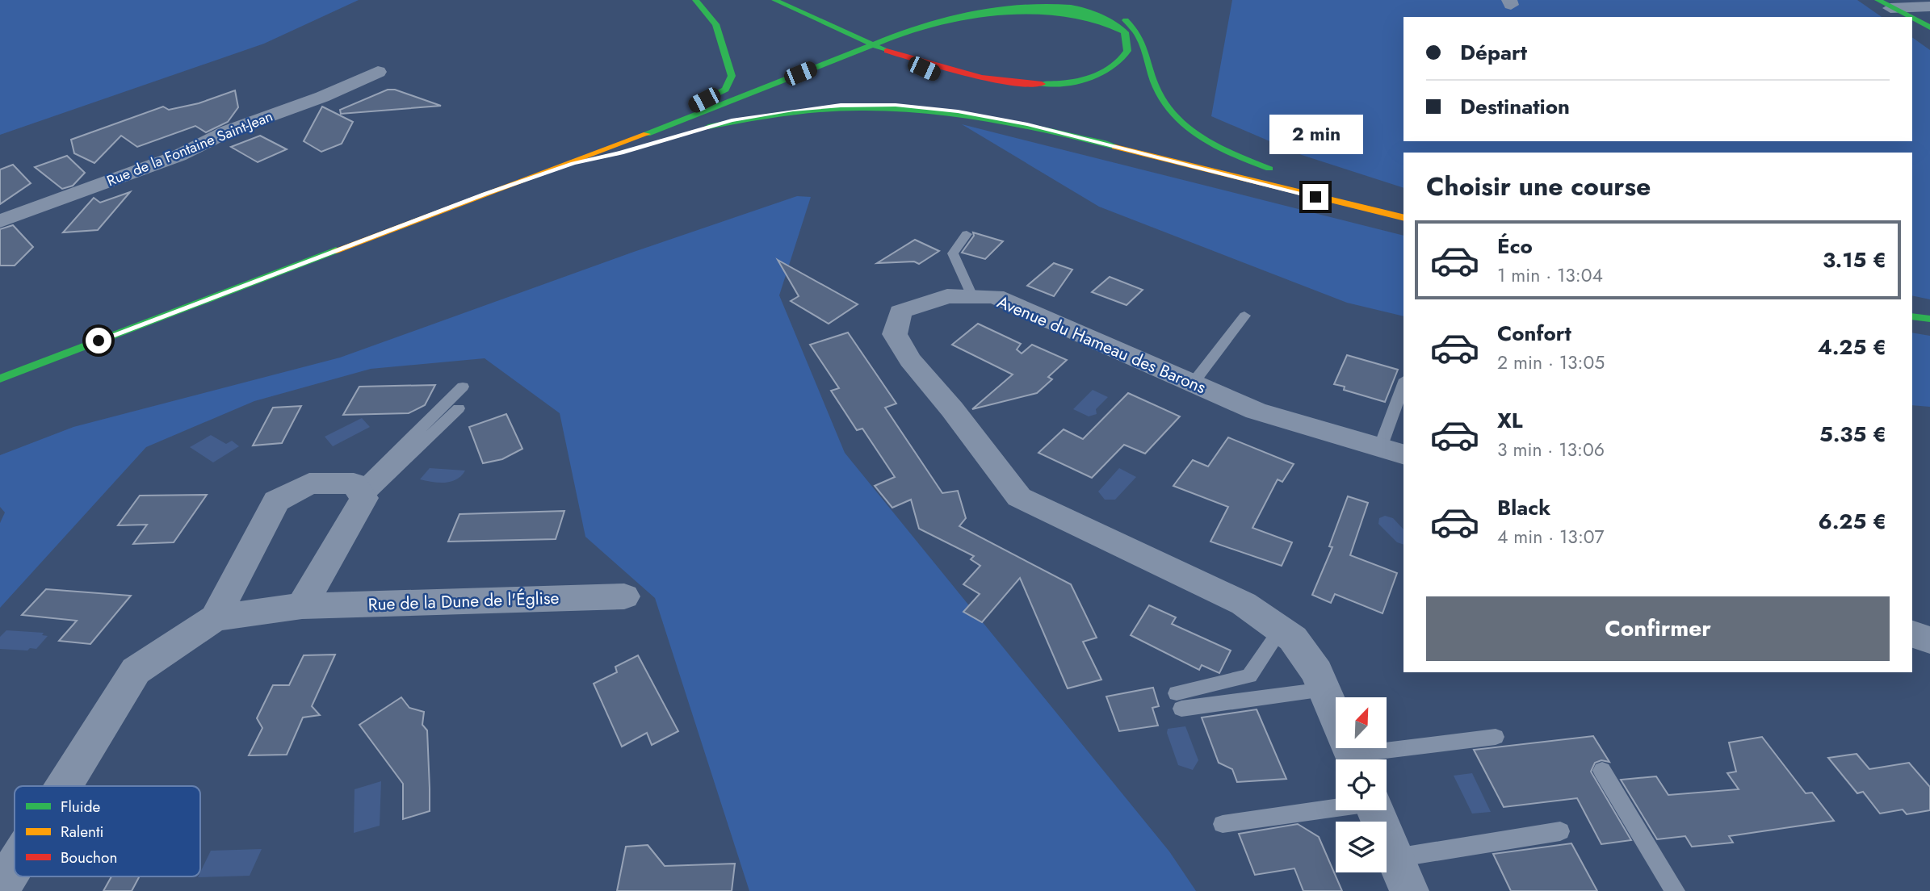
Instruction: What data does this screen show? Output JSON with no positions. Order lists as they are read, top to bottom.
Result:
{
  "streets": {
    "street": ["Rue de la Fontaine Saint-Jean", "Avenue du Hameau des Barons", "Rue de la Dune de l'Église"]
  },
  "legend": ["Fluide", "Ralenti", "Bouchon"],
  "north": "top right",
  "page": {
    "banner": ["Départ", "Destination"],
    "bubble": "2 min",
    "heading": "Choisir une course",
    "list": [
      {
        "name": "Éco",
        "note": "1 min · 13:04",
        "value": "3.15 €"
      },
      {
        "name": "Confort",
        "note": "2 min · 13:05",
        "value": "4.25 €"
      },
      {
        "name": "XL",
        "note": "3 min · 13:06",
        "value": "5.35 €"
      },
      {
        "name": "Black",
        "note": "4 min · 13:07",
        "value": "6.25 €"
      }
    ],
    "buttons": "Confirmer"
  }
}
